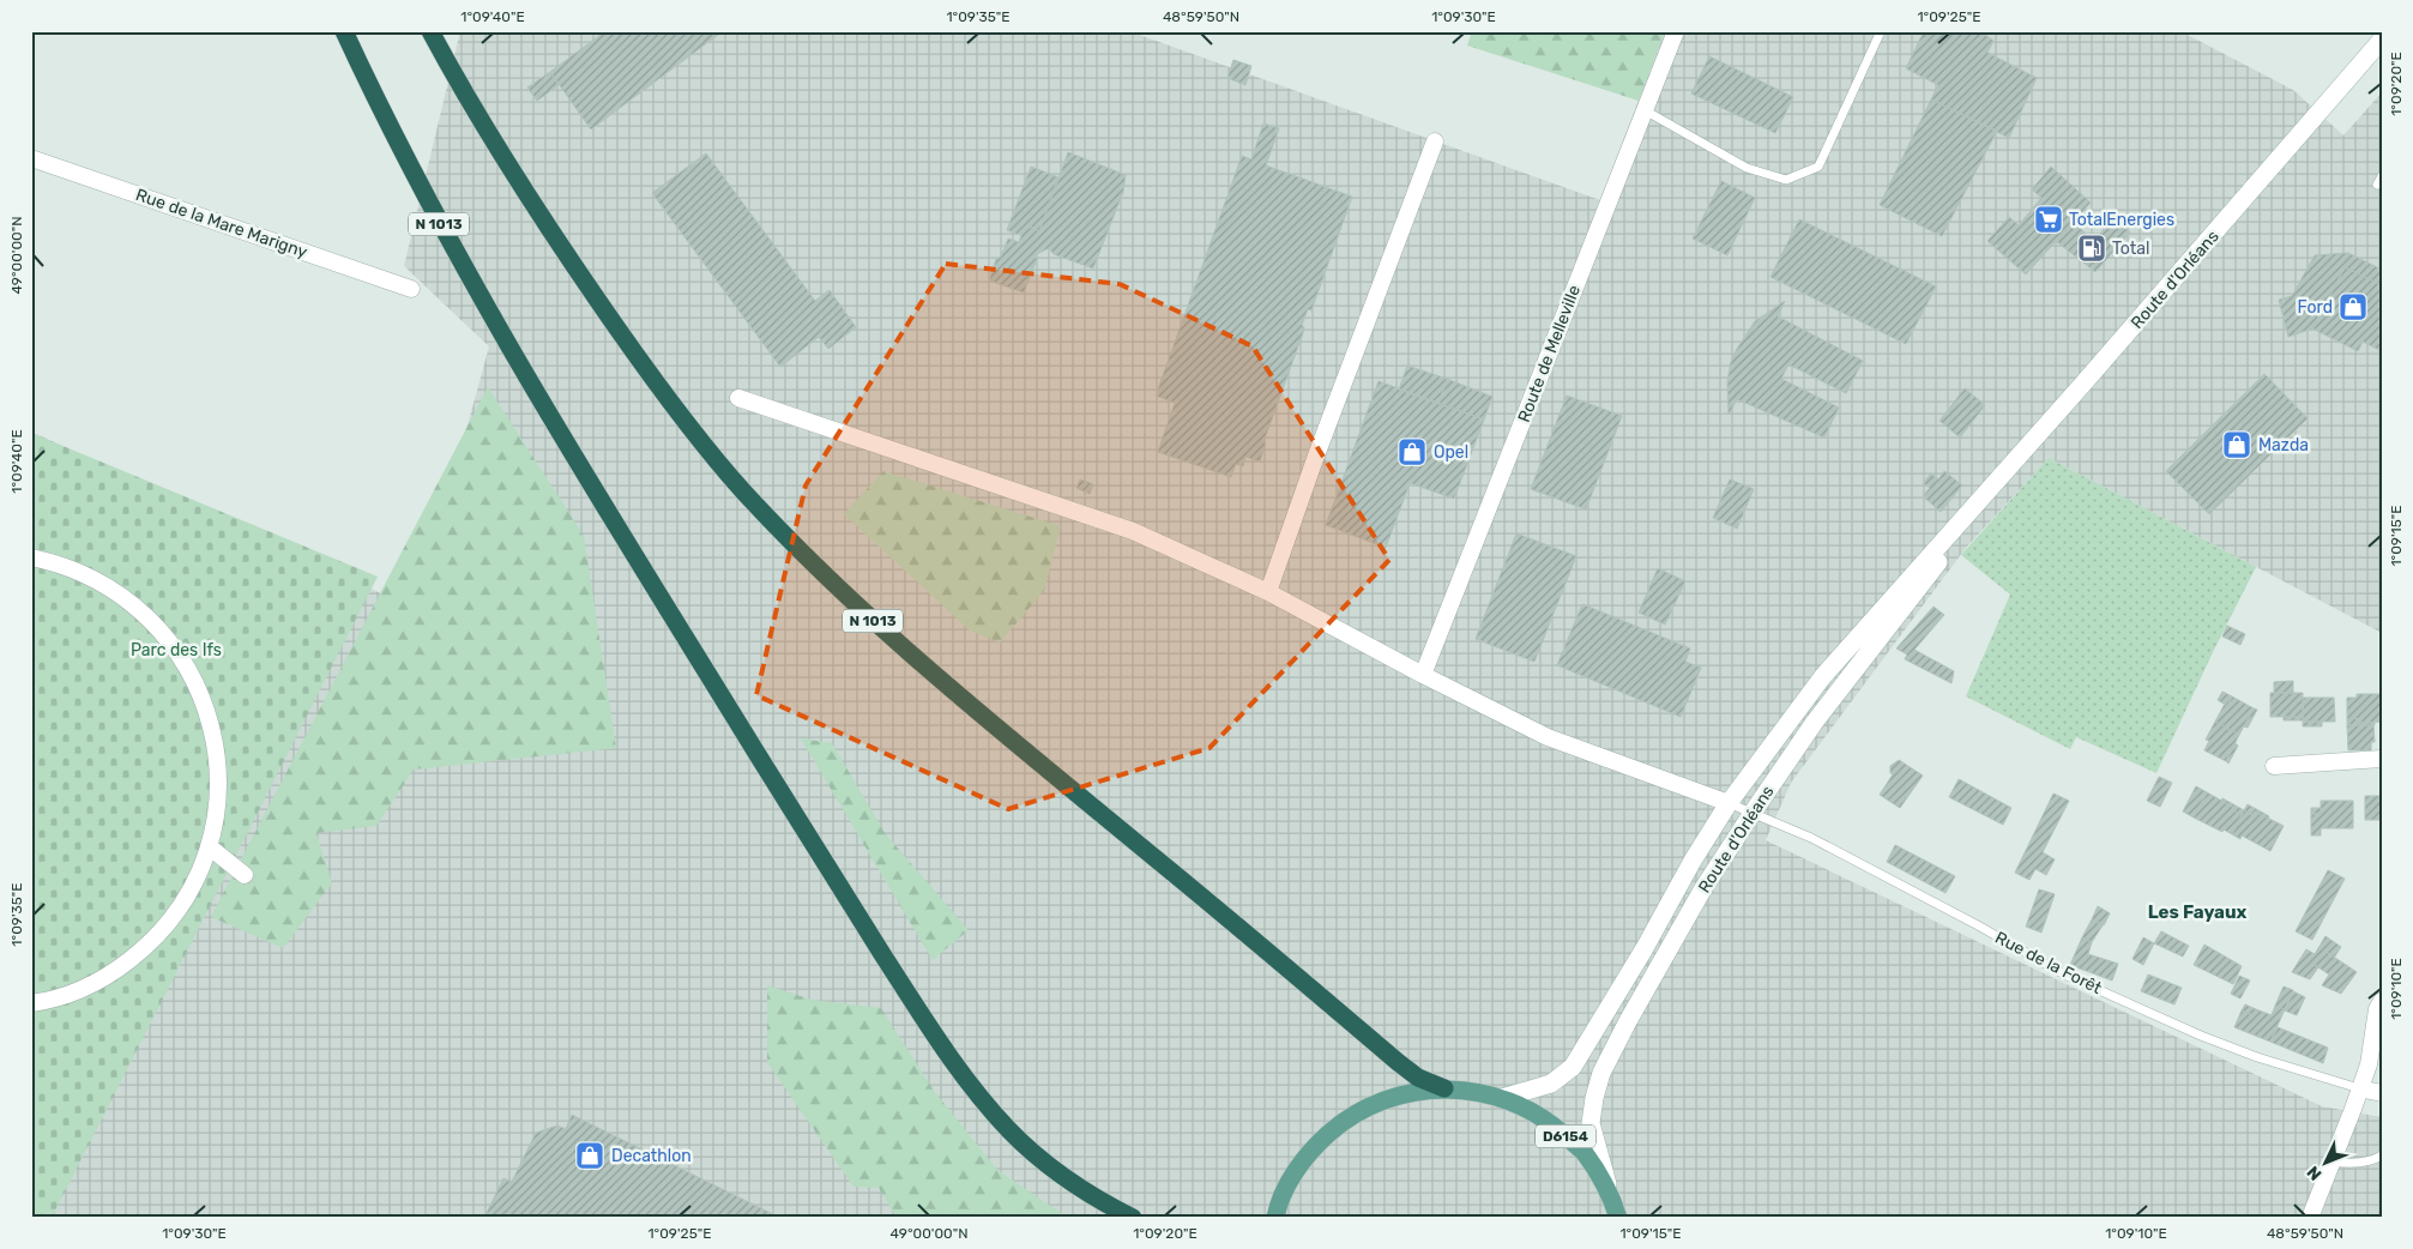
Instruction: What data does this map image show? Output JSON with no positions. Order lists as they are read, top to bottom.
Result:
{
  "streets": {
    "highway": ["N 1013"],
    "main road": ["Route d'Orléans", "D6154"],
    "street": ["Rue de la Mare Marigny", "Route de Melleville", "Rue de la Forêt"]
  },
  "crossings": [
    ["N 1013", "D6154"],
    ["Route d'Orléans", "Rue de la Forêt"],
    ["Route d'Orléans", "D6154"]
  ],
  "districts": ["Les Fayaux"],
  "parks": ["Parc des Ifs"],
  "places": {
    "supermarket": ["TotalEnergies"],
    "fuel station": ["Total"],
    "shop": [
      "Ford",
      "Mazda",
      "Opel",
      "Decathlon"
    ]
  },
  "north": "bottom left",
  "coordinates": [
    "1°09'40\"E",
    "1°09'35\"E",
    "48°59'50\"N",
    "1°09'30\"E",
    "1°09'25\"E",
    "1°09'20\"E",
    "49°00'00\"N",
    "1°09'15\"E",
    "1°09'10\"E"
  ]
}
